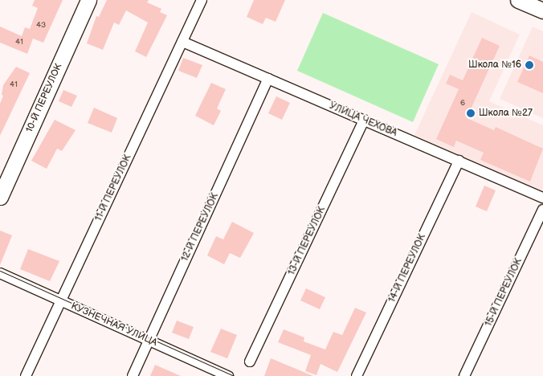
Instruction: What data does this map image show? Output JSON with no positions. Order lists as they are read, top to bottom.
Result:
{
  "streets": {
    "street": [
      "10-Й ПЕРЕУЛОК",
      "УЛИЦА ЧЕХОВА",
      "11-Й ПЕРЕУЛОК",
      "12-Й ПЕРЕУЛОК",
      "13-Й ПЕРЕУЛОК",
      "14-Й ПЕРЕУЛОК",
      "15-Й ПЕРЕУЛОК",
      "КУЗНЕЧНАЯ УЛИЦА"
    ]
  },
  "crossings": [
    ["УЛИЦА ЧЕХОВА", "11-Й ПЕРЕУЛОК"],
    ["УЛИЦА ЧЕХОВА", "12-Й ПЕРЕУЛОК"],
    ["УЛИЦА ЧЕХОВА", "13-Й ПЕРЕУЛОК"],
    ["УЛИЦА ЧЕХОВА", "14-Й ПЕРЕУЛОК"],
    ["11-Й ПЕРЕУЛОК", "КУЗНЕЧНАЯ УЛИЦА"],
    ["12-Й ПЕРЕУЛОК", "КУЗНЕЧНАЯ УЛИЦА"]
  ],
  "places": ["Школа №16", "Школа №27"],
  "house_numbers": [
    "43",
    "41",
    "41",
    "6"
  ]
}
